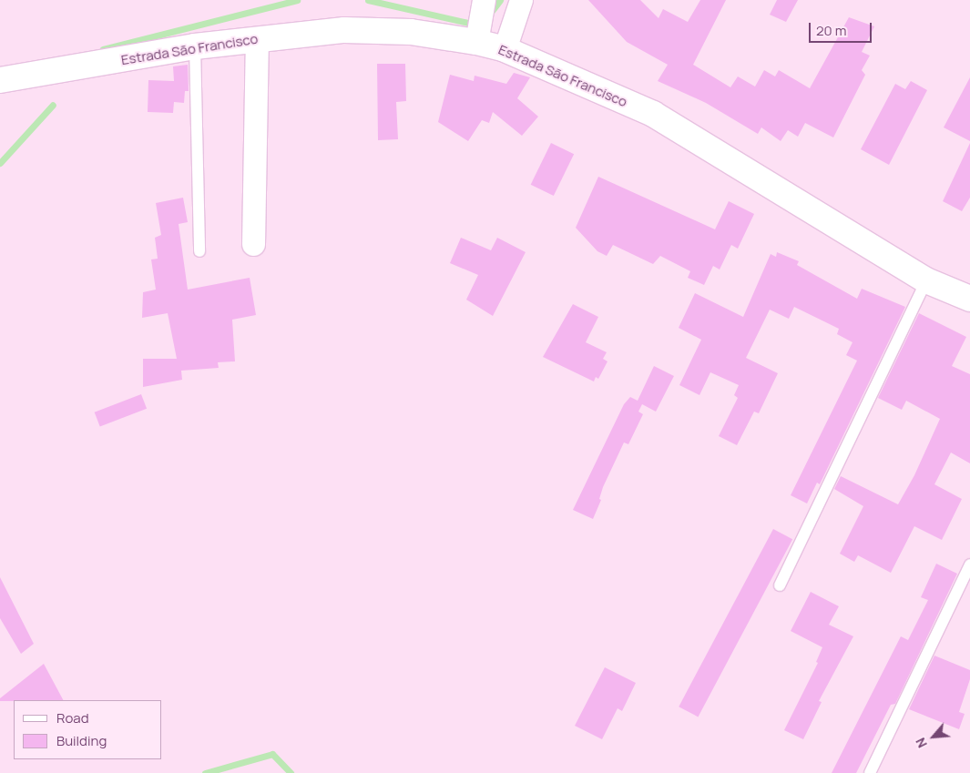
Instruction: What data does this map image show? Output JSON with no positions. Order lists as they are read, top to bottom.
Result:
{
  "streets": {
    "main road": ["Estrada São Francisco"]
  },
  "legend": ["Road", "Building"],
  "scale_bar": "20 m",
  "north": "bottom left"
}
